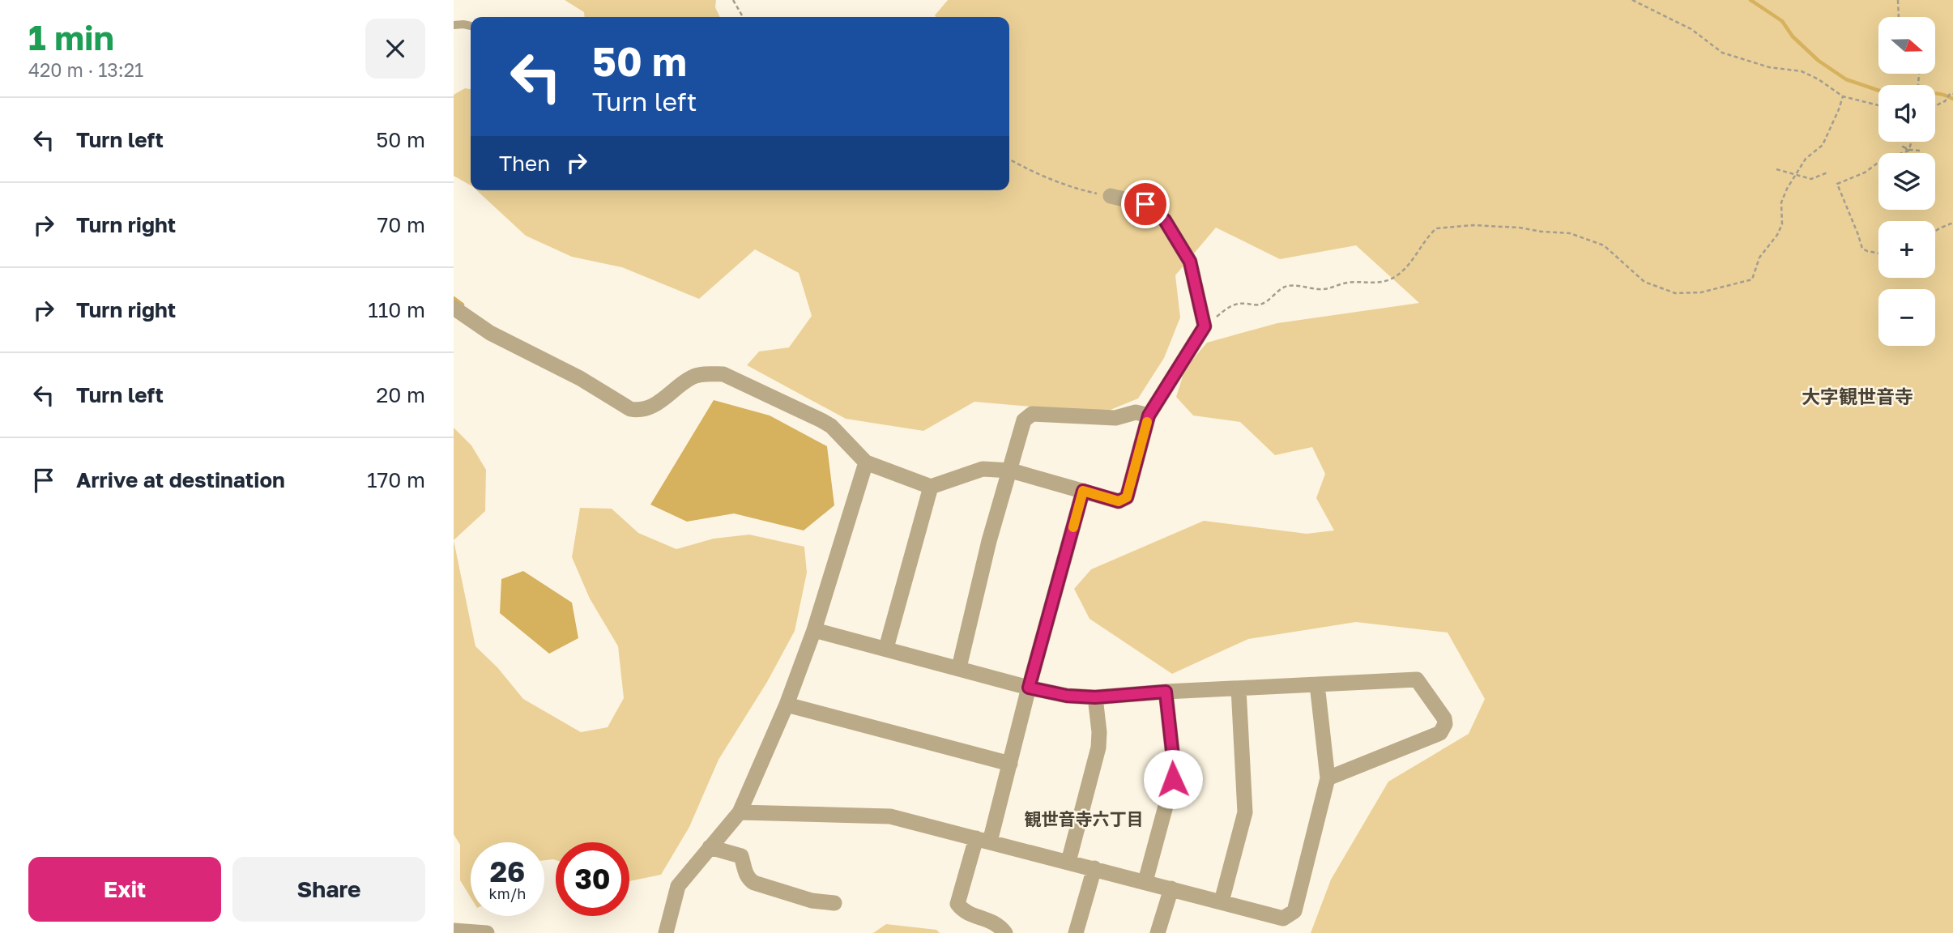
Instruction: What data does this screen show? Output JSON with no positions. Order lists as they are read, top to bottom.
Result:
{
  "districts": ["大字観世音寺", "観世音寺六丁目"],
  "north": "right",
  "page": {
    "heading": ["1 min", "420 m · 13:21"],
    "map_buttons": ["+", "−"],
    "turn": ["50 m", "Turn left"],
    "list": [
      {
        "name": "Turn left",
        "value": "50 m"
      },
      {
        "name": "Turn right",
        "value": "70 m"
      },
      {
        "name": "Turn right",
        "value": "110 m"
      },
      {
        "name": "Turn left",
        "value": "20 m"
      },
      {
        "name": "Arrive at destination",
        "value": "170 m"
      }
    ],
    "then": "Then",
    "speed": "26 km/h",
    "limit": "30",
    "buttons": ["Exit", "Share"]
  }
}
